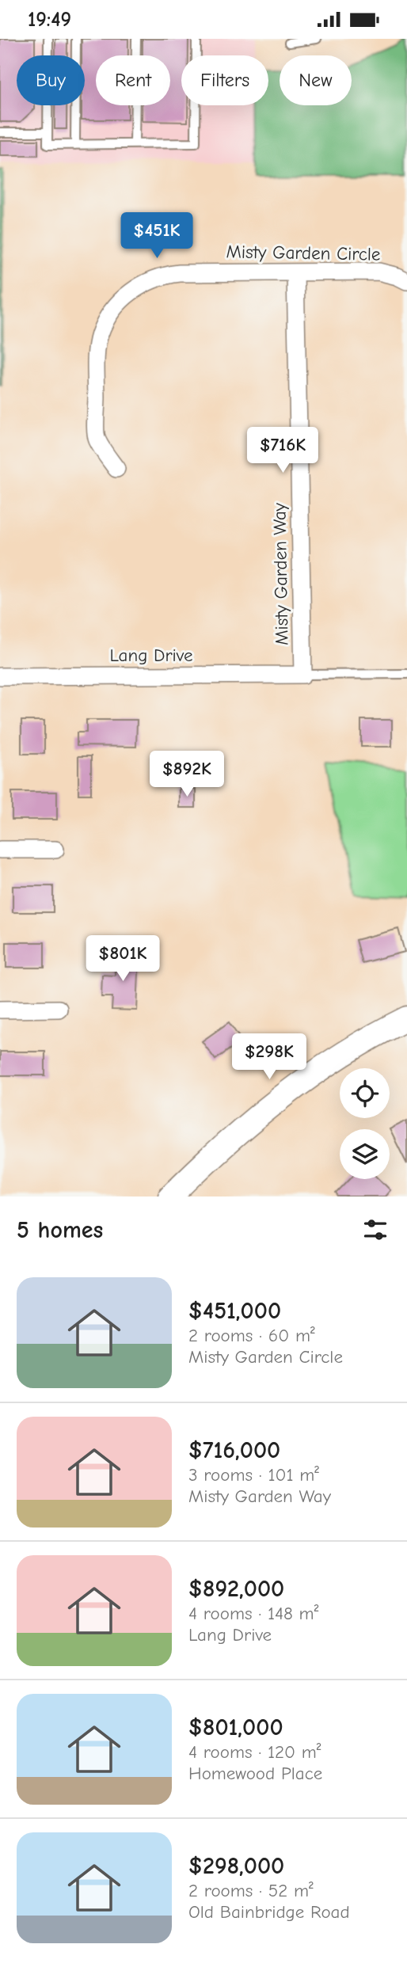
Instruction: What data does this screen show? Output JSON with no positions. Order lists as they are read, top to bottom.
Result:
{
  "streets": {
    "street": ["Misty Garden Circle", "Misty Garden Way", "Lang Drive"]
  },
  "crossings": [
    ["Misty Garden Circle", "Misty Garden Way"],
    ["Misty Garden Way", "Lang Drive"]
  ],
  "page": {
    "status": "19:49",
    "chip": [
      "Buy",
      "Rent",
      "Filters",
      "New"
    ],
    "price": [
      "$451K",
      "$716K",
      "$892K",
      "$801K",
      "$298K"
    ],
    "heading": "5 homes",
    "list": [
      {
        "name": "$451,000",
        "note": "2 rooms · 60 m² · Misty Garden Circle"
      },
      {
        "name": "$716,000",
        "note": "3 rooms · 101 m² · Misty Garden Way"
      },
      {
        "name": "$892,000",
        "note": "4 rooms · 148 m² · Lang Drive"
      },
      {
        "name": "$801,000",
        "note": "4 rooms · 120 m² · Homewood Place"
      },
      {
        "name": "$298,000",
        "note": "2 rooms · 52 m² · Old Bainbridge Road"
      }
    ]
  }
}
